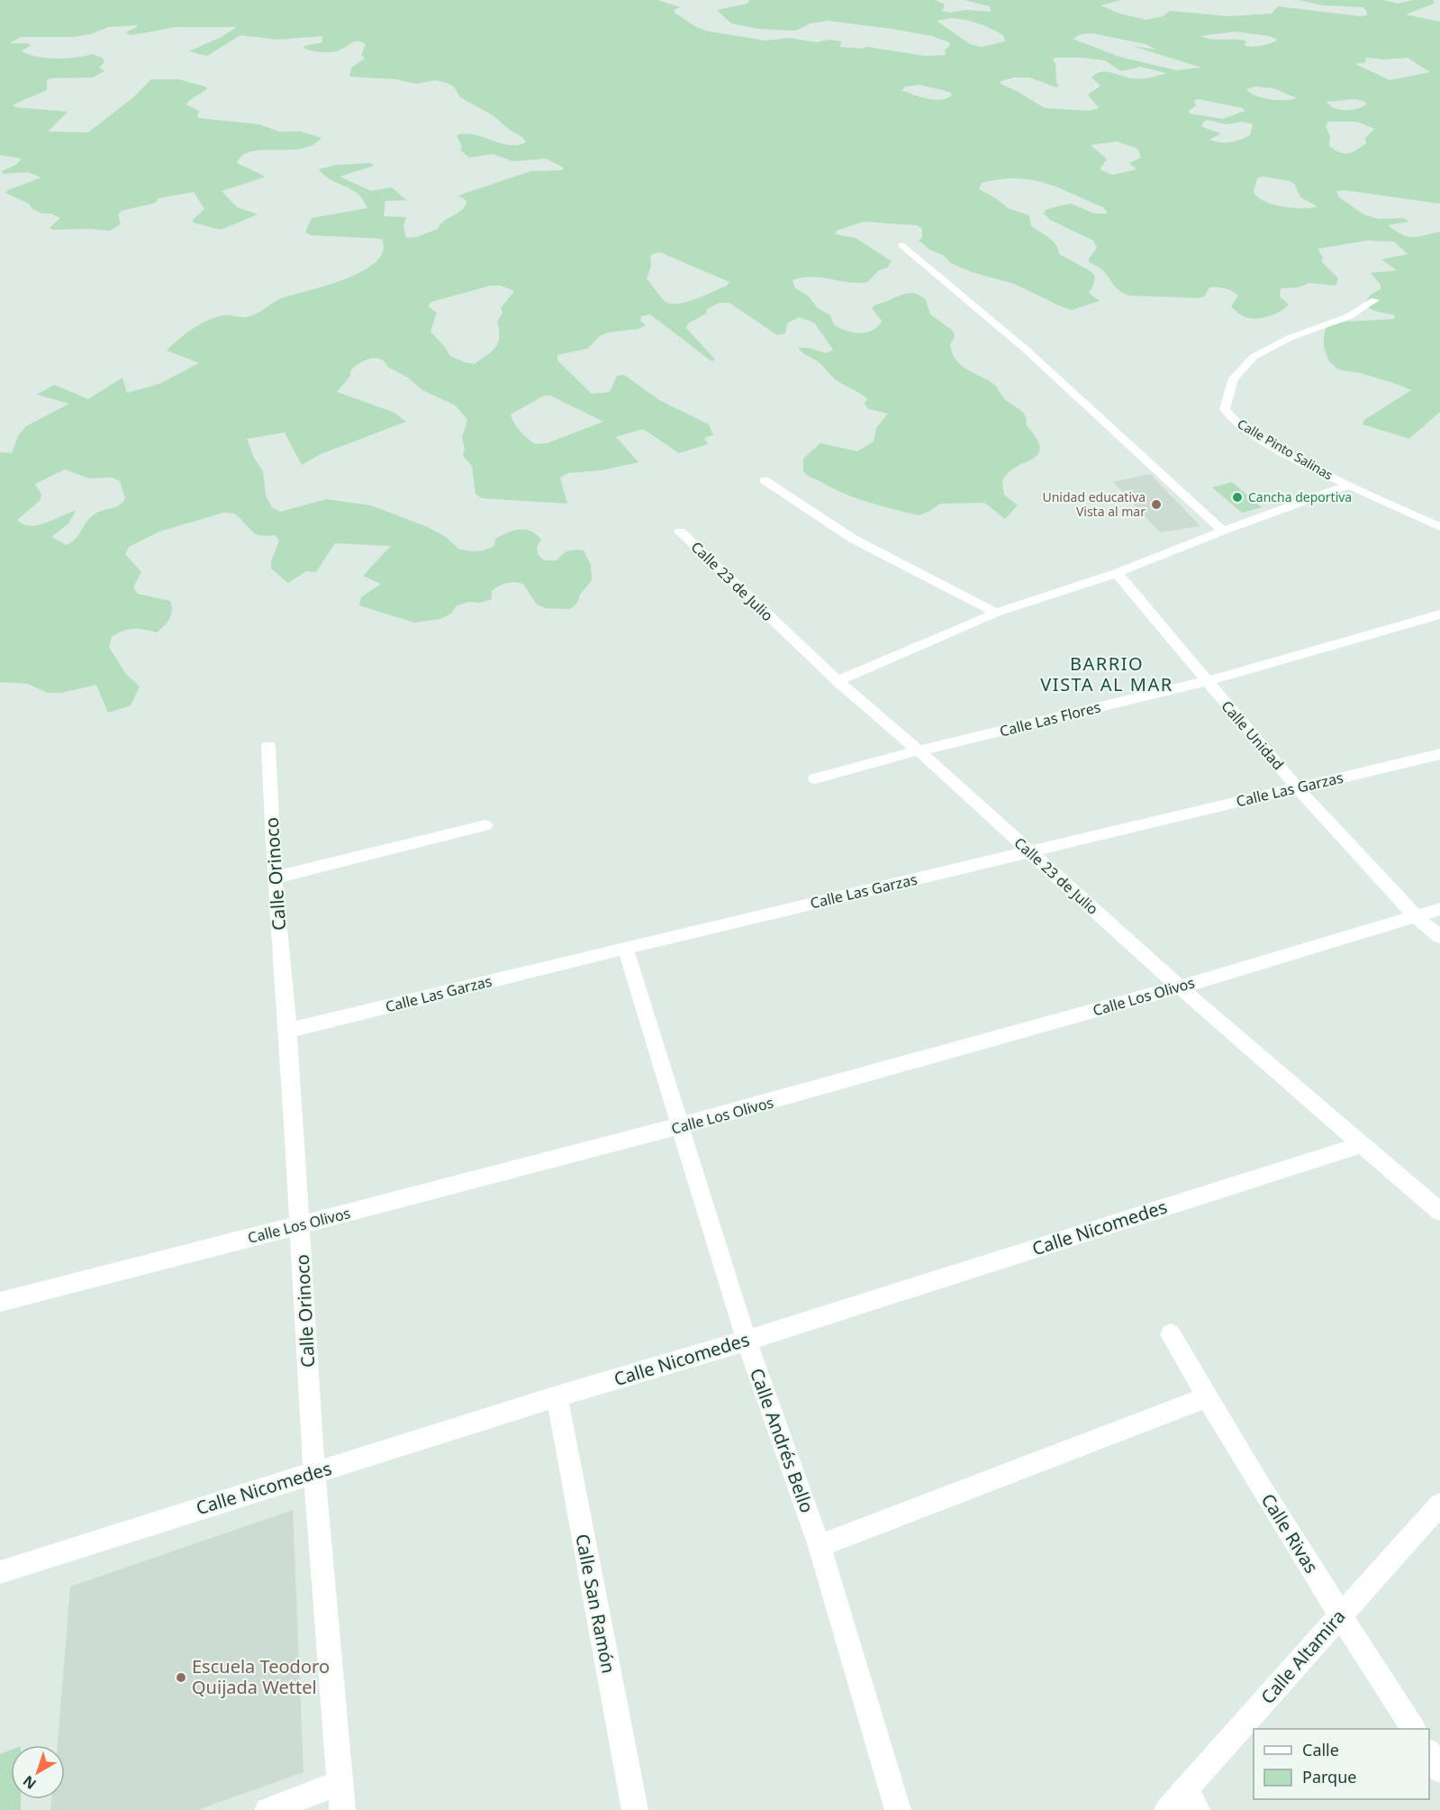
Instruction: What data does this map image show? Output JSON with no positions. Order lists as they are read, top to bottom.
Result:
{
  "streets": {
    "street": [
      "Calle Pinto Salinas",
      "Calle 23 de Julio",
      "Calle Las Flores",
      "Calle Unidad",
      "Calle Las Garzas",
      "Calle Orinoco",
      "Calle Los Olivos",
      "Calle Nicomedes",
      "Calle Andrés Bello",
      "Calle Rivas",
      "Calle San Ramón",
      "Calle Altamira"
    ]
  },
  "crossings": [
    ["Calle 23 de Julio", "Calle Las Flores"],
    ["Calle 23 de Julio", "Calle Las Garzas"],
    ["Calle 23 de Julio", "Calle Los Olivos"],
    ["Calle 23 de Julio", "Calle Nicomedes"],
    ["Calle Las Flores", "Calle Unidad"],
    ["Calle Unidad", "Calle Las Garzas"],
    ["Calle Unidad", "Calle Los Olivos"],
    ["Calle Las Garzas", "Calle Orinoco"],
    ["Calle Las Garzas", "Calle Andrés Bello"],
    ["Calle Orinoco", "Calle Los Olivos"],
    ["Calle Orinoco", "Calle Nicomedes"],
    ["Calle Los Olivos", "Calle Andrés Bello"],
    ["Calle Nicomedes", "Calle Andrés Bello"],
    ["Calle Nicomedes", "Calle San Ramón"],
    ["Calle Rivas", "Calle Altamira"]
  ],
  "districts": ["BARRIO VISTA AL MAR"],
  "places": ["Cancha deportiva", "Unidad educativa Vista al mar", "Escuela Teodoro Quijada Wettel"],
  "legend": ["Calle", "Parque"],
  "north": "bottom left"
}
